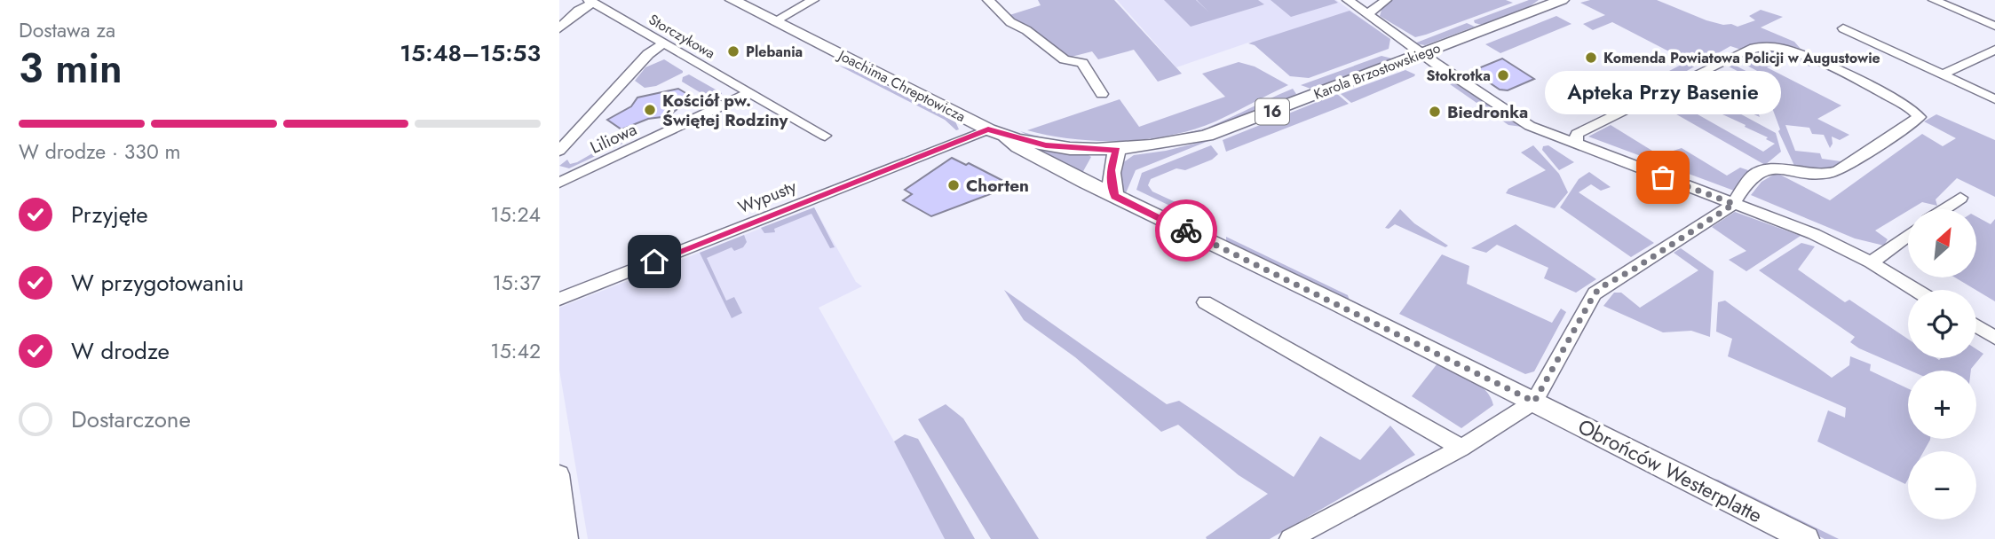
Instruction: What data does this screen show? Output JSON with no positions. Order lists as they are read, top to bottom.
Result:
{
  "streets": {
    "main road": [
      "Karola Brzostowskiego",
      "Joachima Chreptowicza",
      "16",
      "Obrońców Westerplatte"
    ],
    "street": ["Storczykowa", "Liliowa", "Wypusty"]
  },
  "crossings": [
    ["Storczykowa", "Liliowa"],
    ["Karola Brzostowskiego", "Joachima Chreptowicza"],
    ["Joachima Chreptowicza", "Wypusty"],
    ["Joachima Chreptowicza", "Obrońców Westerplatte"]
  ],
  "places": [
    "Plebania",
    "Komenda Powiatowa Policji w Augustowie",
    "Stokrotka",
    "Kościół pw. Świętej Rodziny",
    "Biedronka",
    "Apteka Przy Basenie",
    "Chorten"
  ],
  "north": "top right",
  "page": {
    "heading": ["3 min", "Dostawa za", "15:48–15:53"],
    "bubble": "Apteka Przy Basenie",
    "bar": "W drodze · 330 m",
    "list": [
      ["Przyjęte", "15:24"],
      ["W przygotowaniu", "15:37"],
      ["W drodze", "15:42"],
      "Dostarczone"
    ],
    "map_buttons": ["+", "−"]
  }
}
